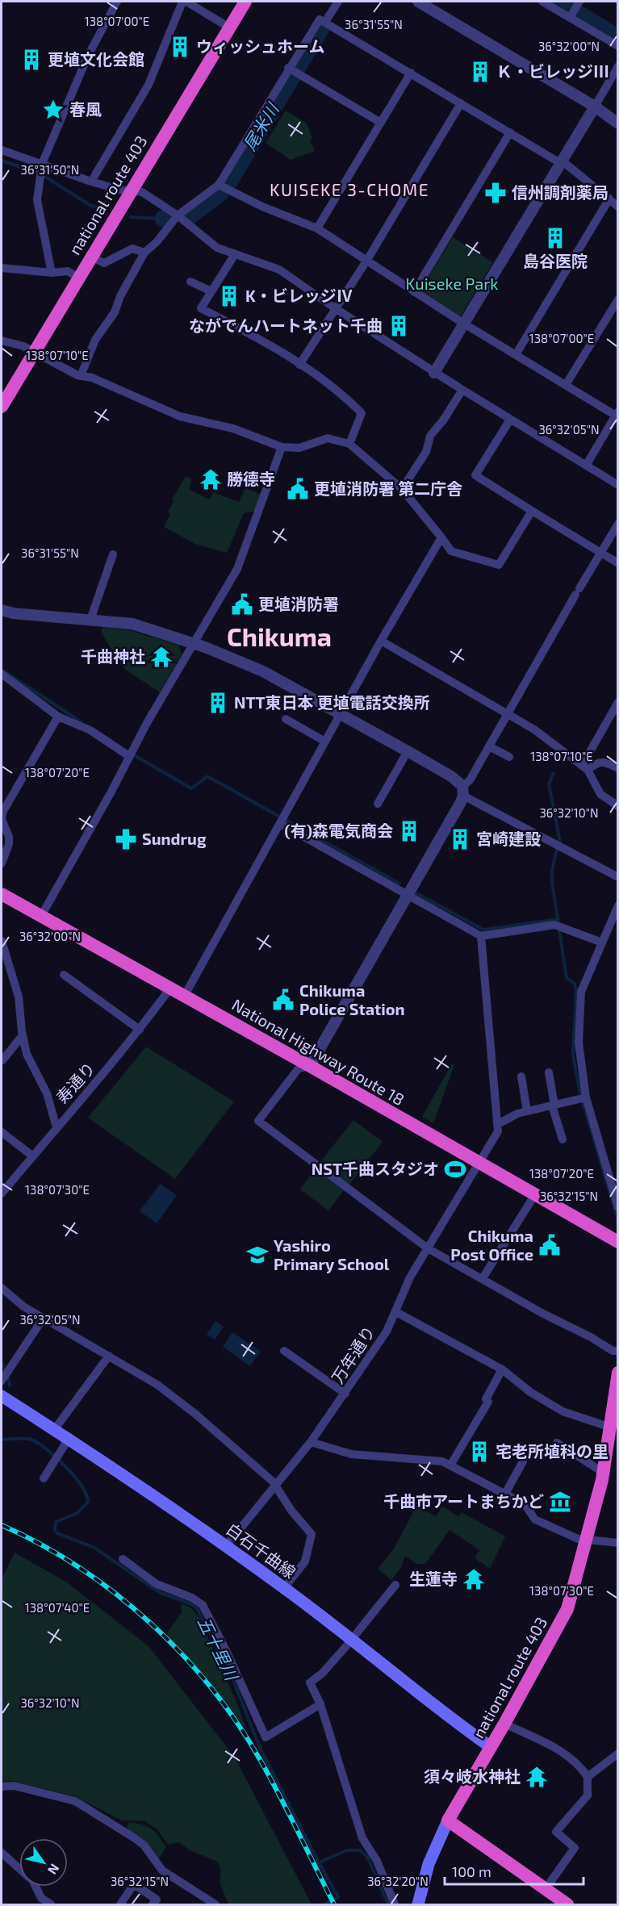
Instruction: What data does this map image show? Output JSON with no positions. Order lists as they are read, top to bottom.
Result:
{
  "streets": {
    "highway": ["national route 403", "National Highway Route 18"],
    "main road": ["白石千曲線"],
    "street": ["寿通り", "万年通り"]
  },
  "crossings": [
    ["national route 403", "白石千曲線"],
    ["National Highway Route 18", "寿通り"],
    ["National Highway Route 18", "万年通り"],
    ["万年通り", "白石千曲線"]
  ],
  "districts": ["KUISEKE 3-CHOME", "Chikuma"],
  "water": ["尾米川", "五十里川"],
  "parks": ["Kuiseke Park"],
  "places": {
    "building": [
      "ウィッシュホーム",
      "更埴文化会館",
      "Ｋ・ビレッジⅢ",
      "島谷医院",
      "K・ビレッジⅣ",
      "ながでんハートネット千曲",
      "NTT東日本 更埴電話交換所",
      "(有)森電気商会",
      "宮崎建設",
      "宅老所埴科の里"
    ],
    "place": ["春風"],
    "pharmacy": ["信州調剤薬局", "Sundrug"],
    "temple": [
      "勝德寺",
      "千曲神社",
      "生蓮寺",
      "須々岐水神社"
    ],
    "public building": [
      "更埴消防署 第二庁舎",
      "更埴消防署",
      "Chikuma Police Station",
      "Chikuma Post Office"
    ],
    "sports": ["NST千曲スタジオ"],
    "school or university": ["Yashiro Primary School"],
    "museum": ["千曲市アートまちかど"]
  },
  "scale_bar": "100 m",
  "north": "bottom right",
  "coordinates": [
    "138°07'00\"E",
    "36°31'55\"N",
    "36°32'00\"N",
    "36°31'50\"N",
    "138°07'10\"E",
    "36°32'05\"N",
    "138°07'20\"E",
    "36°32'10\"N",
    "138°07'30\"E",
    "36°32'15\"N",
    "138°07'40\"E",
    "36°32'20\"N"
  ]
}
